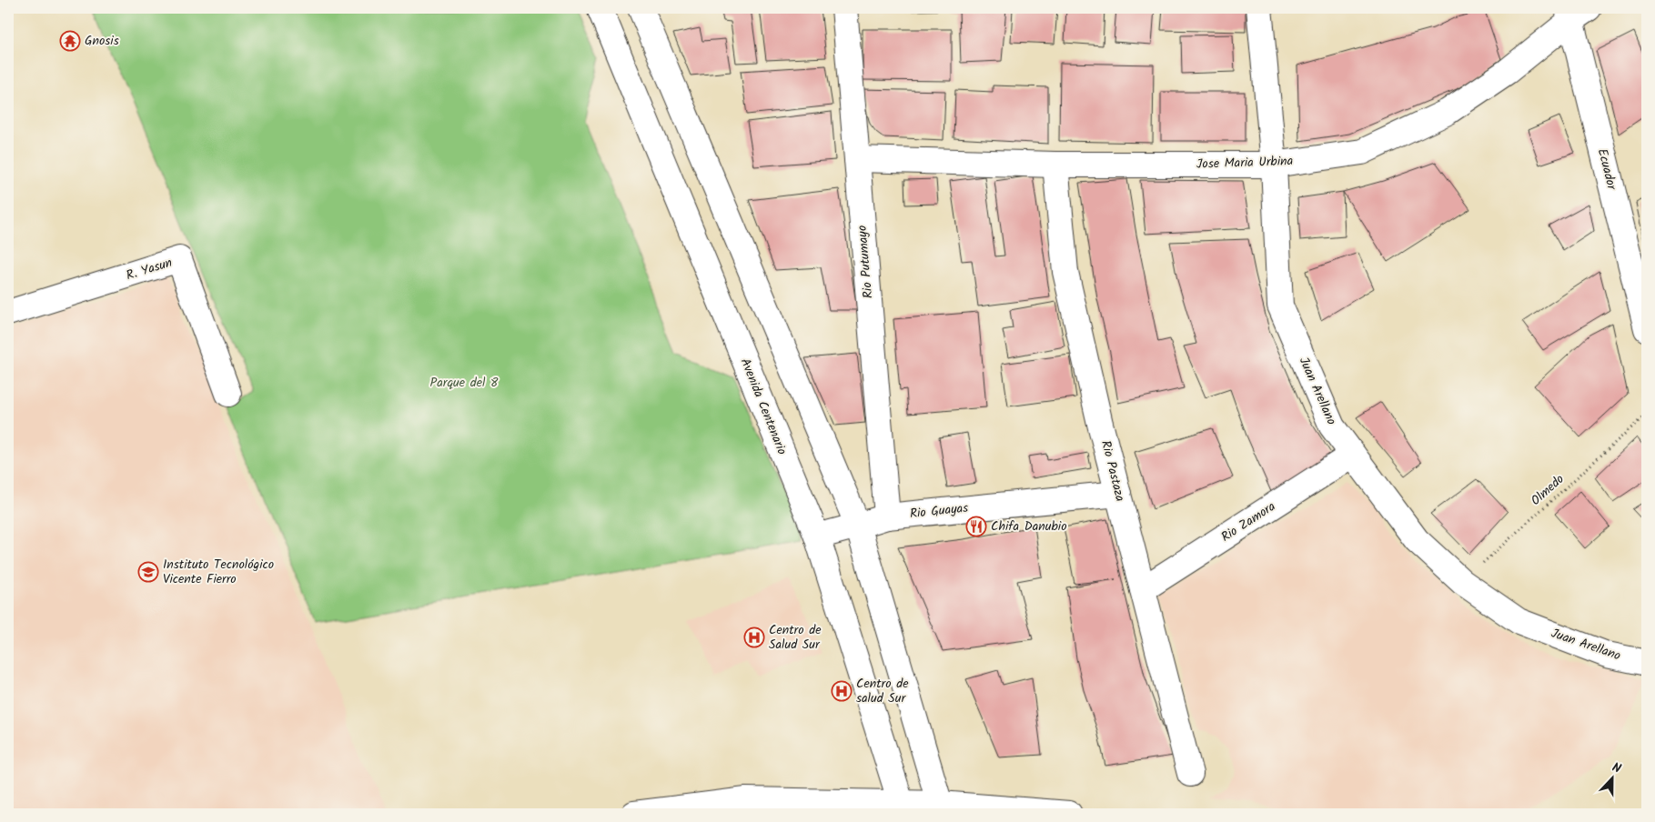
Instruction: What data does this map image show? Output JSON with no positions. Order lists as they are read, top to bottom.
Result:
{
  "streets": {
    "street": [
      "Jose Maria Urbina",
      "Ecuador",
      "Rio Putumayo",
      "R. Yasun",
      "Juan Arellano",
      "Avenida Centenario",
      "Rio Pastaza",
      "Rio Guayas",
      "Rio Zamora"
    ],
    "path": ["Olmedo"]
  },
  "crossings": [
    ["Jose Maria Urbina", "Ecuador"],
    ["Jose Maria Urbina", "Rio Putumayo"],
    ["Jose Maria Urbina", "Juan Arellano"],
    ["Jose Maria Urbina", "Rio Pastaza"],
    ["Rio Putumayo", "Rio Guayas"],
    ["Juan Arellano", "Olmedo"],
    ["Juan Arellano", "Rio Zamora"],
    ["Avenida Centenario", "Rio Guayas"],
    ["Rio Pastaza", "Rio Guayas"],
    ["Rio Pastaza", "Rio Zamora"]
  ],
  "parks": ["Parque del 8"],
  "places": {
    "temple": ["Gnosis"],
    "restaurant": ["Chifa Danubio"],
    "school or university": ["Instituto Tecnológico Vicente Fierro"],
    "hospital": ["Centro de Salud Sur", "Centro de salud Sur"]
  },
  "north": "top"
}
